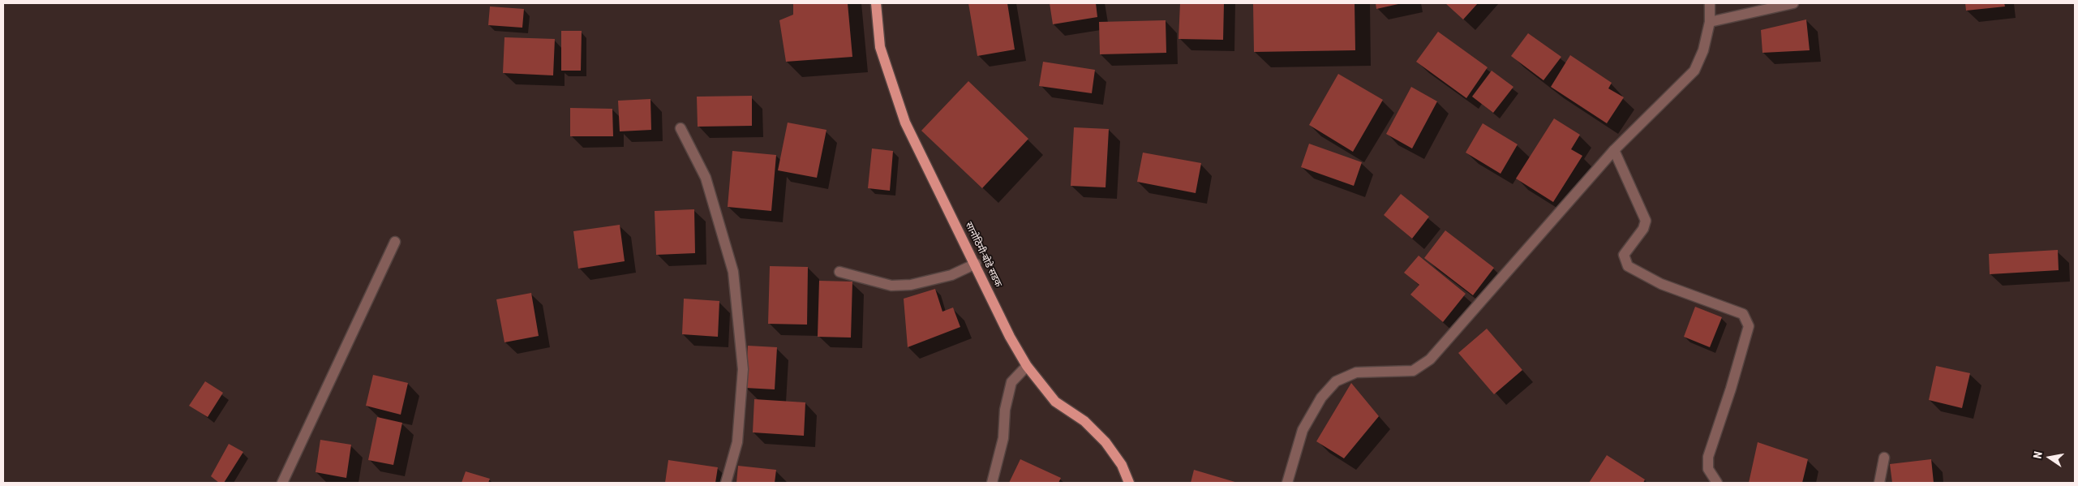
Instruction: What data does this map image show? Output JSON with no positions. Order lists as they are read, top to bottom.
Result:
{
  "streets": {
    "main road": ["सानोठिमी-बोडे सडक"]
  },
  "north": "left"
}
